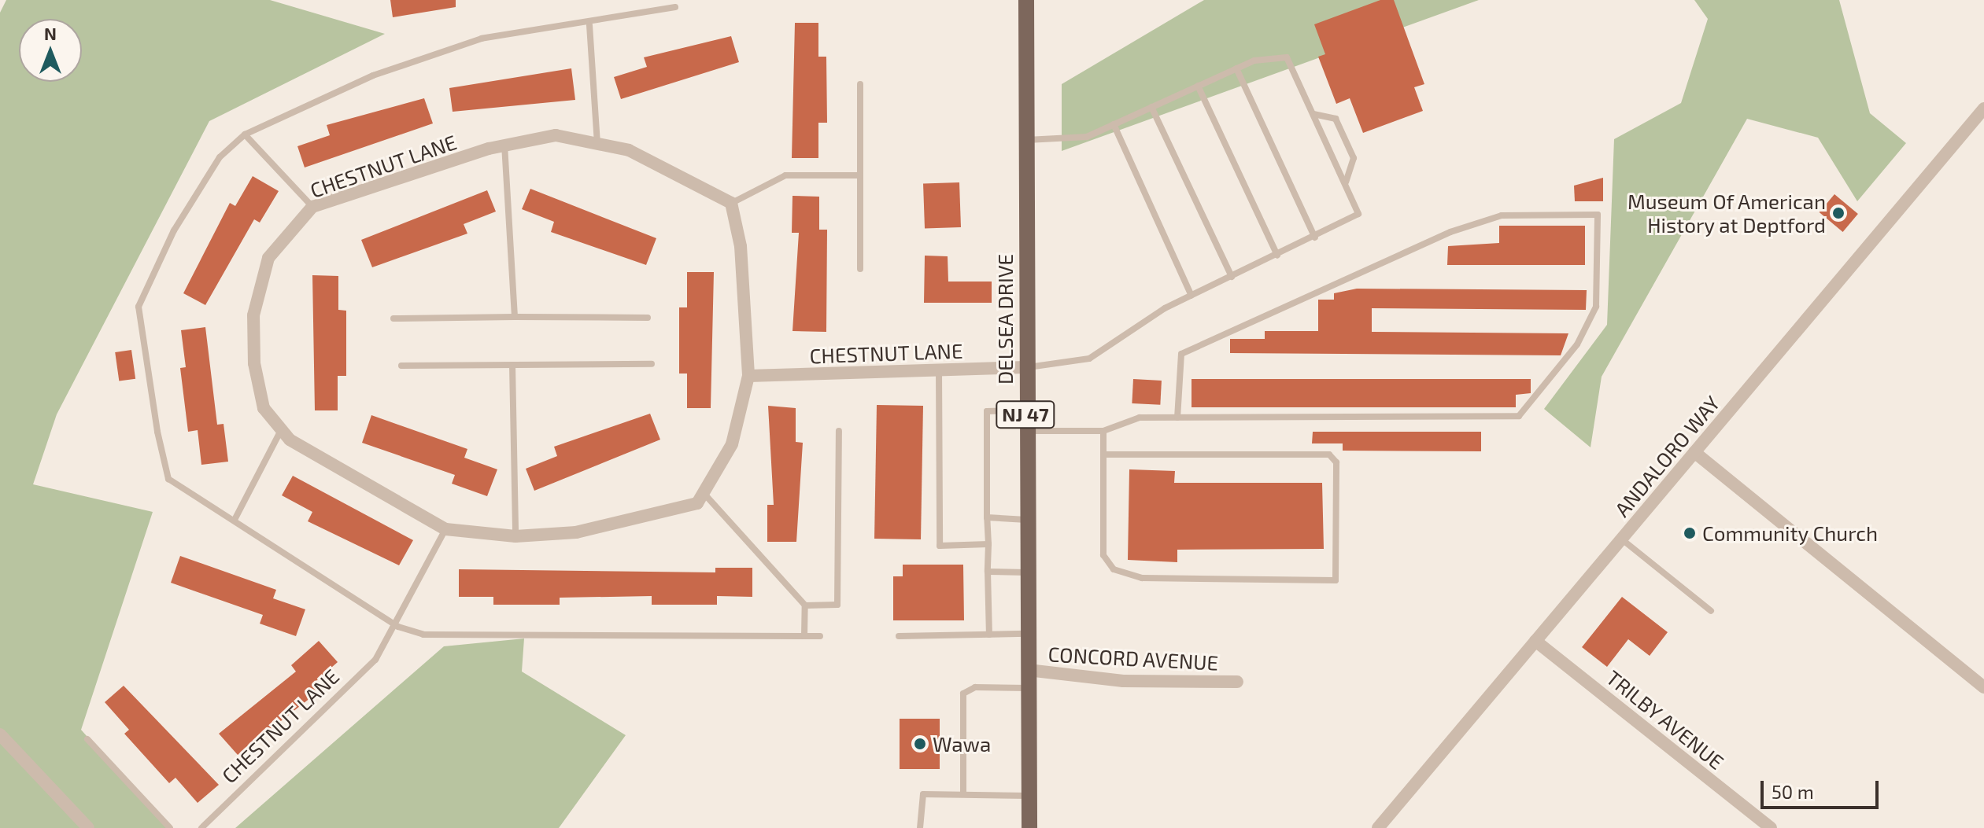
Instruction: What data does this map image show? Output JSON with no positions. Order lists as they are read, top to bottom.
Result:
{
  "streets": {
    "main road": ["DELSEA DRIVE", "NJ 47"],
    "street": [
      "CHESTNUT LANE",
      "ANDALORO WAY",
      "CONCORD AVENUE",
      "TRILBY AVENUE"
    ]
  },
  "crossings": [
    ["CHESTNUT LANE", "DELSEA DRIVE"],
    ["DELSEA DRIVE", "CONCORD AVENUE"],
    ["ANDALORO WAY", "TRILBY AVENUE"]
  ],
  "places": ["Museum Of American History at Deptford", "Community Church", "Wawa"],
  "scale_bar": "50 m",
  "north": "top"
}
